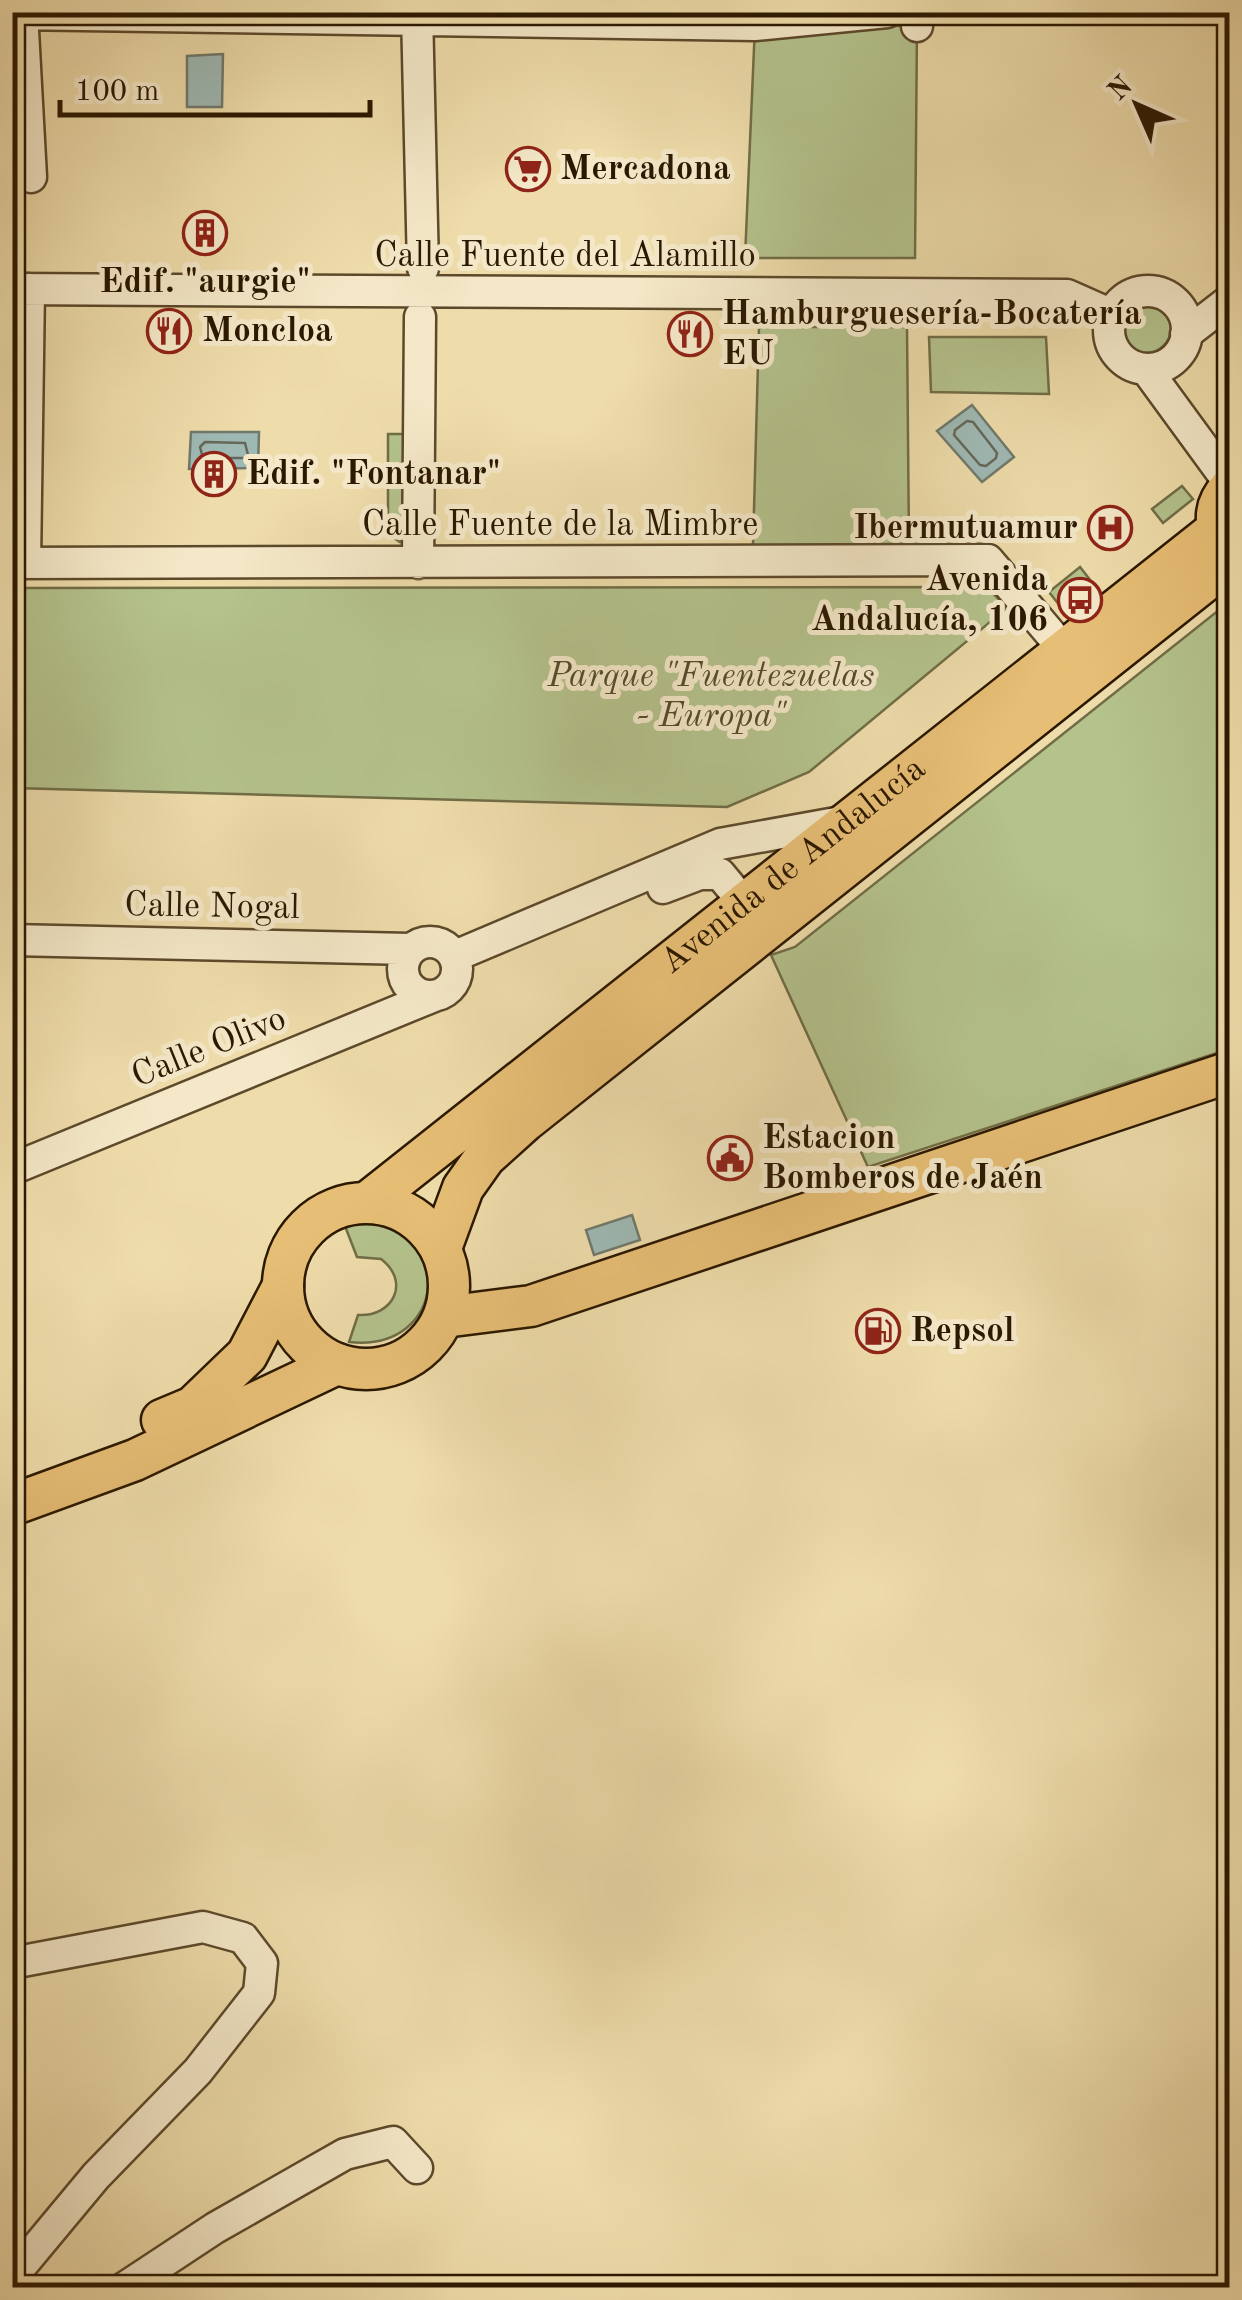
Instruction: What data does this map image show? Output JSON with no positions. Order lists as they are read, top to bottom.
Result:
{
  "streets": {
    "main road": ["Avenida de Andalucía"],
    "street": [
      "Calle Fuente del Alamillo",
      "Calle Fuente de la Mimbre",
      "Calle Nogal",
      "Calle Olivo"
    ]
  },
  "crossings": [
    ["Calle Fuente de la Mimbre", "Avenida de Andalucía"],
    ["Calle Nogal", "Calle Olivo"]
  ],
  "parks": ["Parque \"Fuentezuelas - Europa\""],
  "places": {
    "supermarket": ["Mercadona"],
    "building": ["Edif. \"aurgie\"", "Edif. \"Fontanar\""],
    "restaurant": ["Moncloa", "Hamburguesería-Bocatería EU"],
    "hospital": ["Ibermutuamur"],
    "bus stop": ["Avenida Andalucía, 106"],
    "public building": ["Estacion Bomberos de Jaén"],
    "fuel station": ["Repsol"]
  },
  "scale_bar": "100 m",
  "north": "top left"
}
